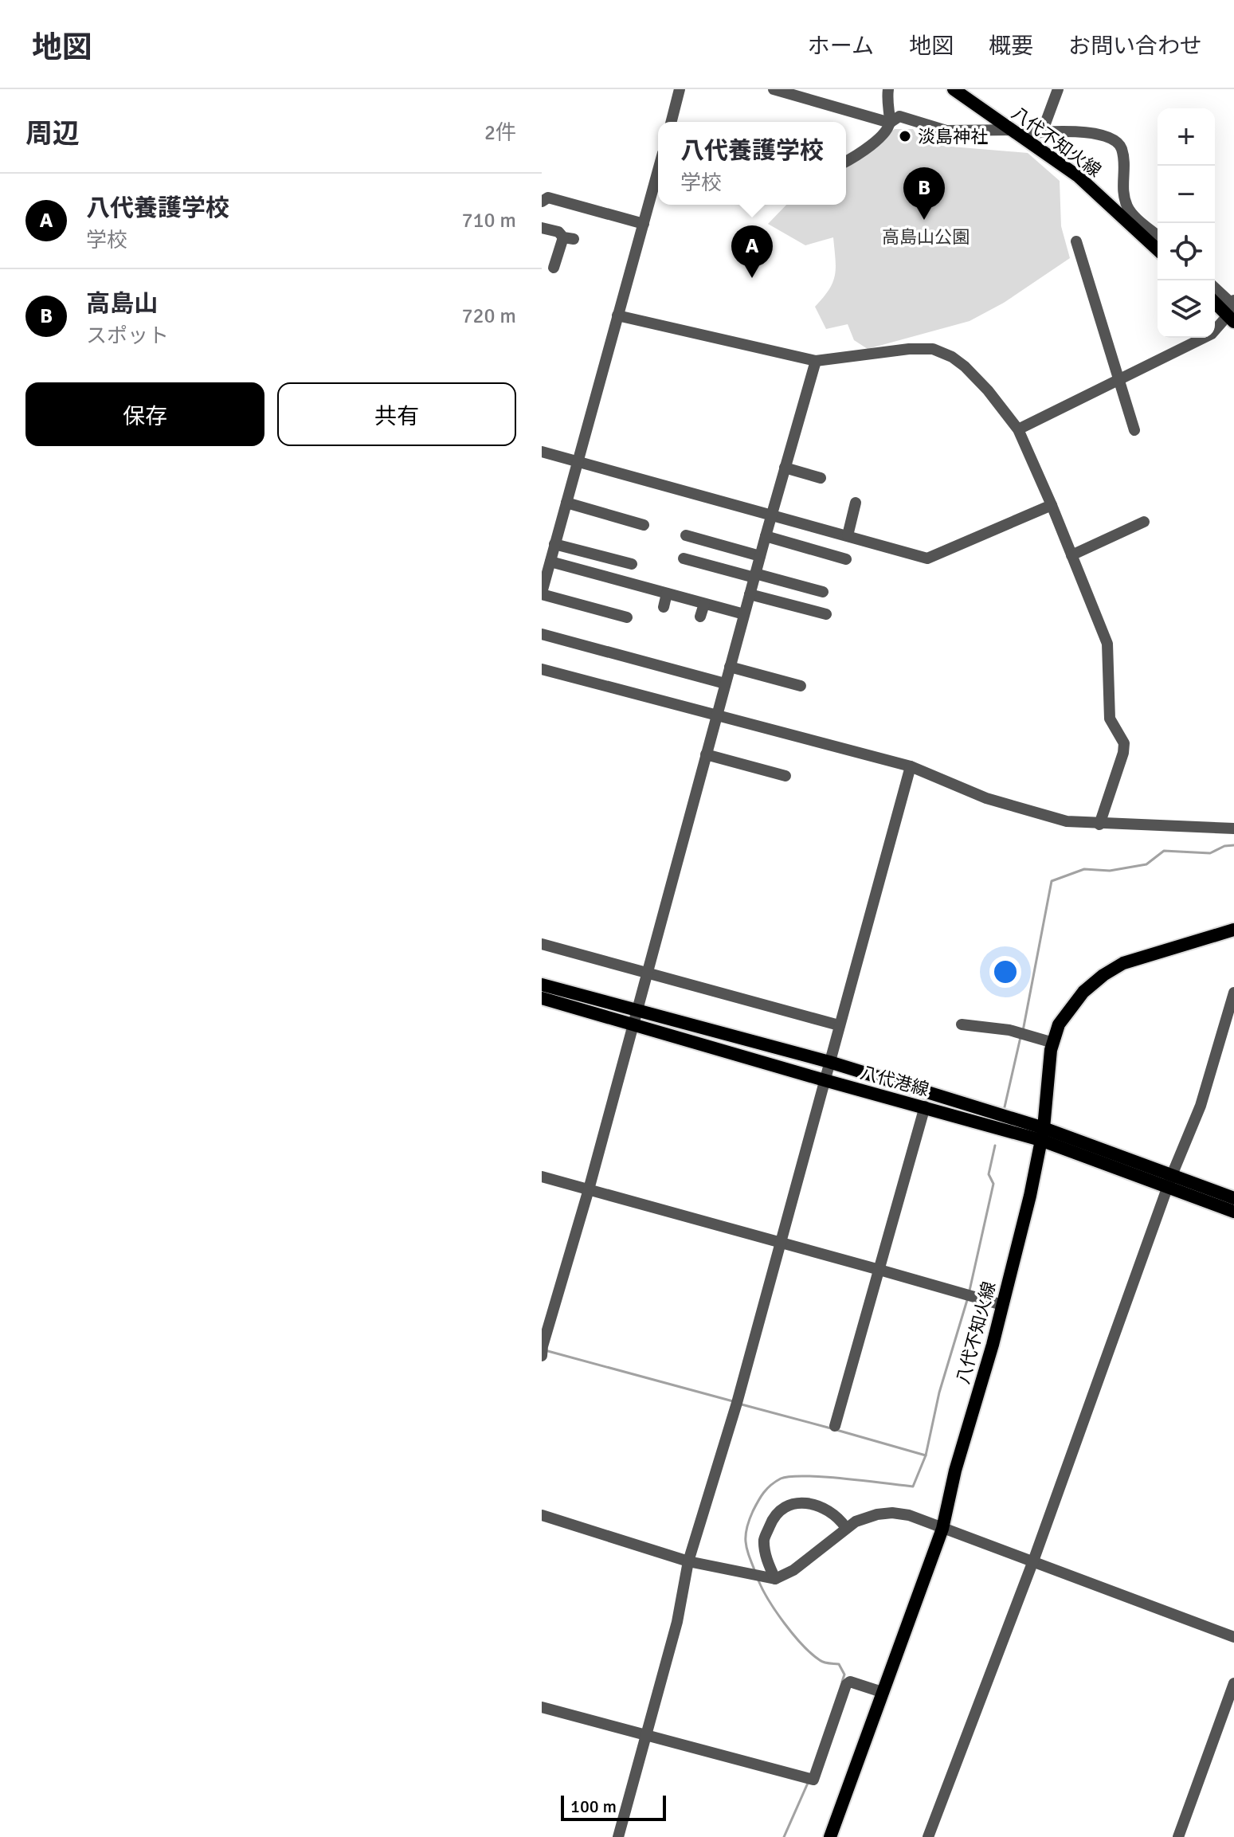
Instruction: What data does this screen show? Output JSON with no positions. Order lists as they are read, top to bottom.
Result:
{
  "streets": {
    "main road": ["八代不知火線", "八代港線"]
  },
  "crossings": [
    ["八代不知火線", "八代港線"]
  ],
  "parks": ["高島山公園"],
  "places": ["淡島神社"],
  "scale_bar": "100 m",
  "page": {
    "header": "地図",
    "nav": [
      "ホーム",
      "地図",
      "概要",
      "お問い合わせ"
    ],
    "heading": ["周辺", "2件"],
    "map_buttons": ["+", "−"],
    "popup": ["八代養護学校", "学校"],
    "pins": ["B", "A"],
    "list": [
      {
        "mark": "A",
        "name": "八代養護学校",
        "note": "学校",
        "value": "710 m"
      },
      {
        "mark": "B",
        "name": "高島山",
        "note": "スポット",
        "value": "720 m"
      }
    ],
    "buttons": ["保存", "共有"],
    "scale": "100 m"
  }
}
